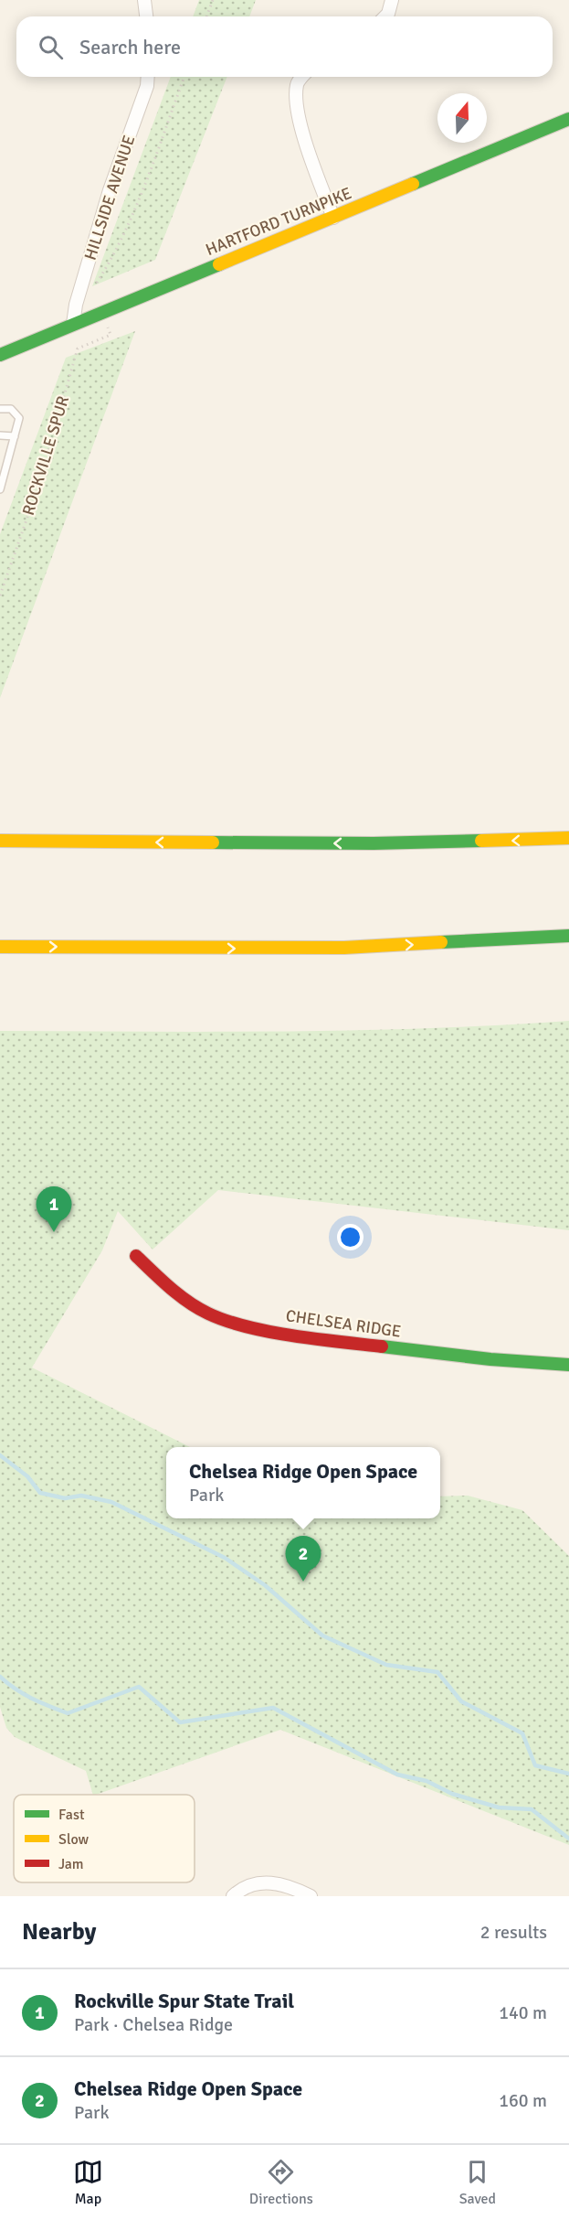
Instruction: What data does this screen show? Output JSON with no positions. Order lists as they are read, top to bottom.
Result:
{
  "streets": {
    "main road": ["HARTFORD TURNPIKE", "CHELSEA RIDGE"],
    "street": ["HILLSIDE AVENUE"],
    "path": ["ROCKVILLE SPUR"]
  },
  "crossings": [
    ["HILLSIDE AVENUE", "HARTFORD TURNPIKE"]
  ],
  "legend": ["Fast", "Slow", "Jam"],
  "north": "top",
  "page": {
    "search": "Search here",
    "pins": ["1", "2"],
    "popup": ["Chelsea Ridge Open Space", "Park"],
    "heading": ["Nearby", "2 results"],
    "list": [
      {
        "mark": "1",
        "name": "Rockville Spur State Trail",
        "note": "Park · Chelsea Ridge",
        "value": "140 m"
      },
      {
        "mark": "2",
        "name": "Chelsea Ridge Open Space",
        "note": "Park",
        "value": "160 m"
      }
    ],
    "nav": ["Map", "Directions", "Saved"]
  }
}
